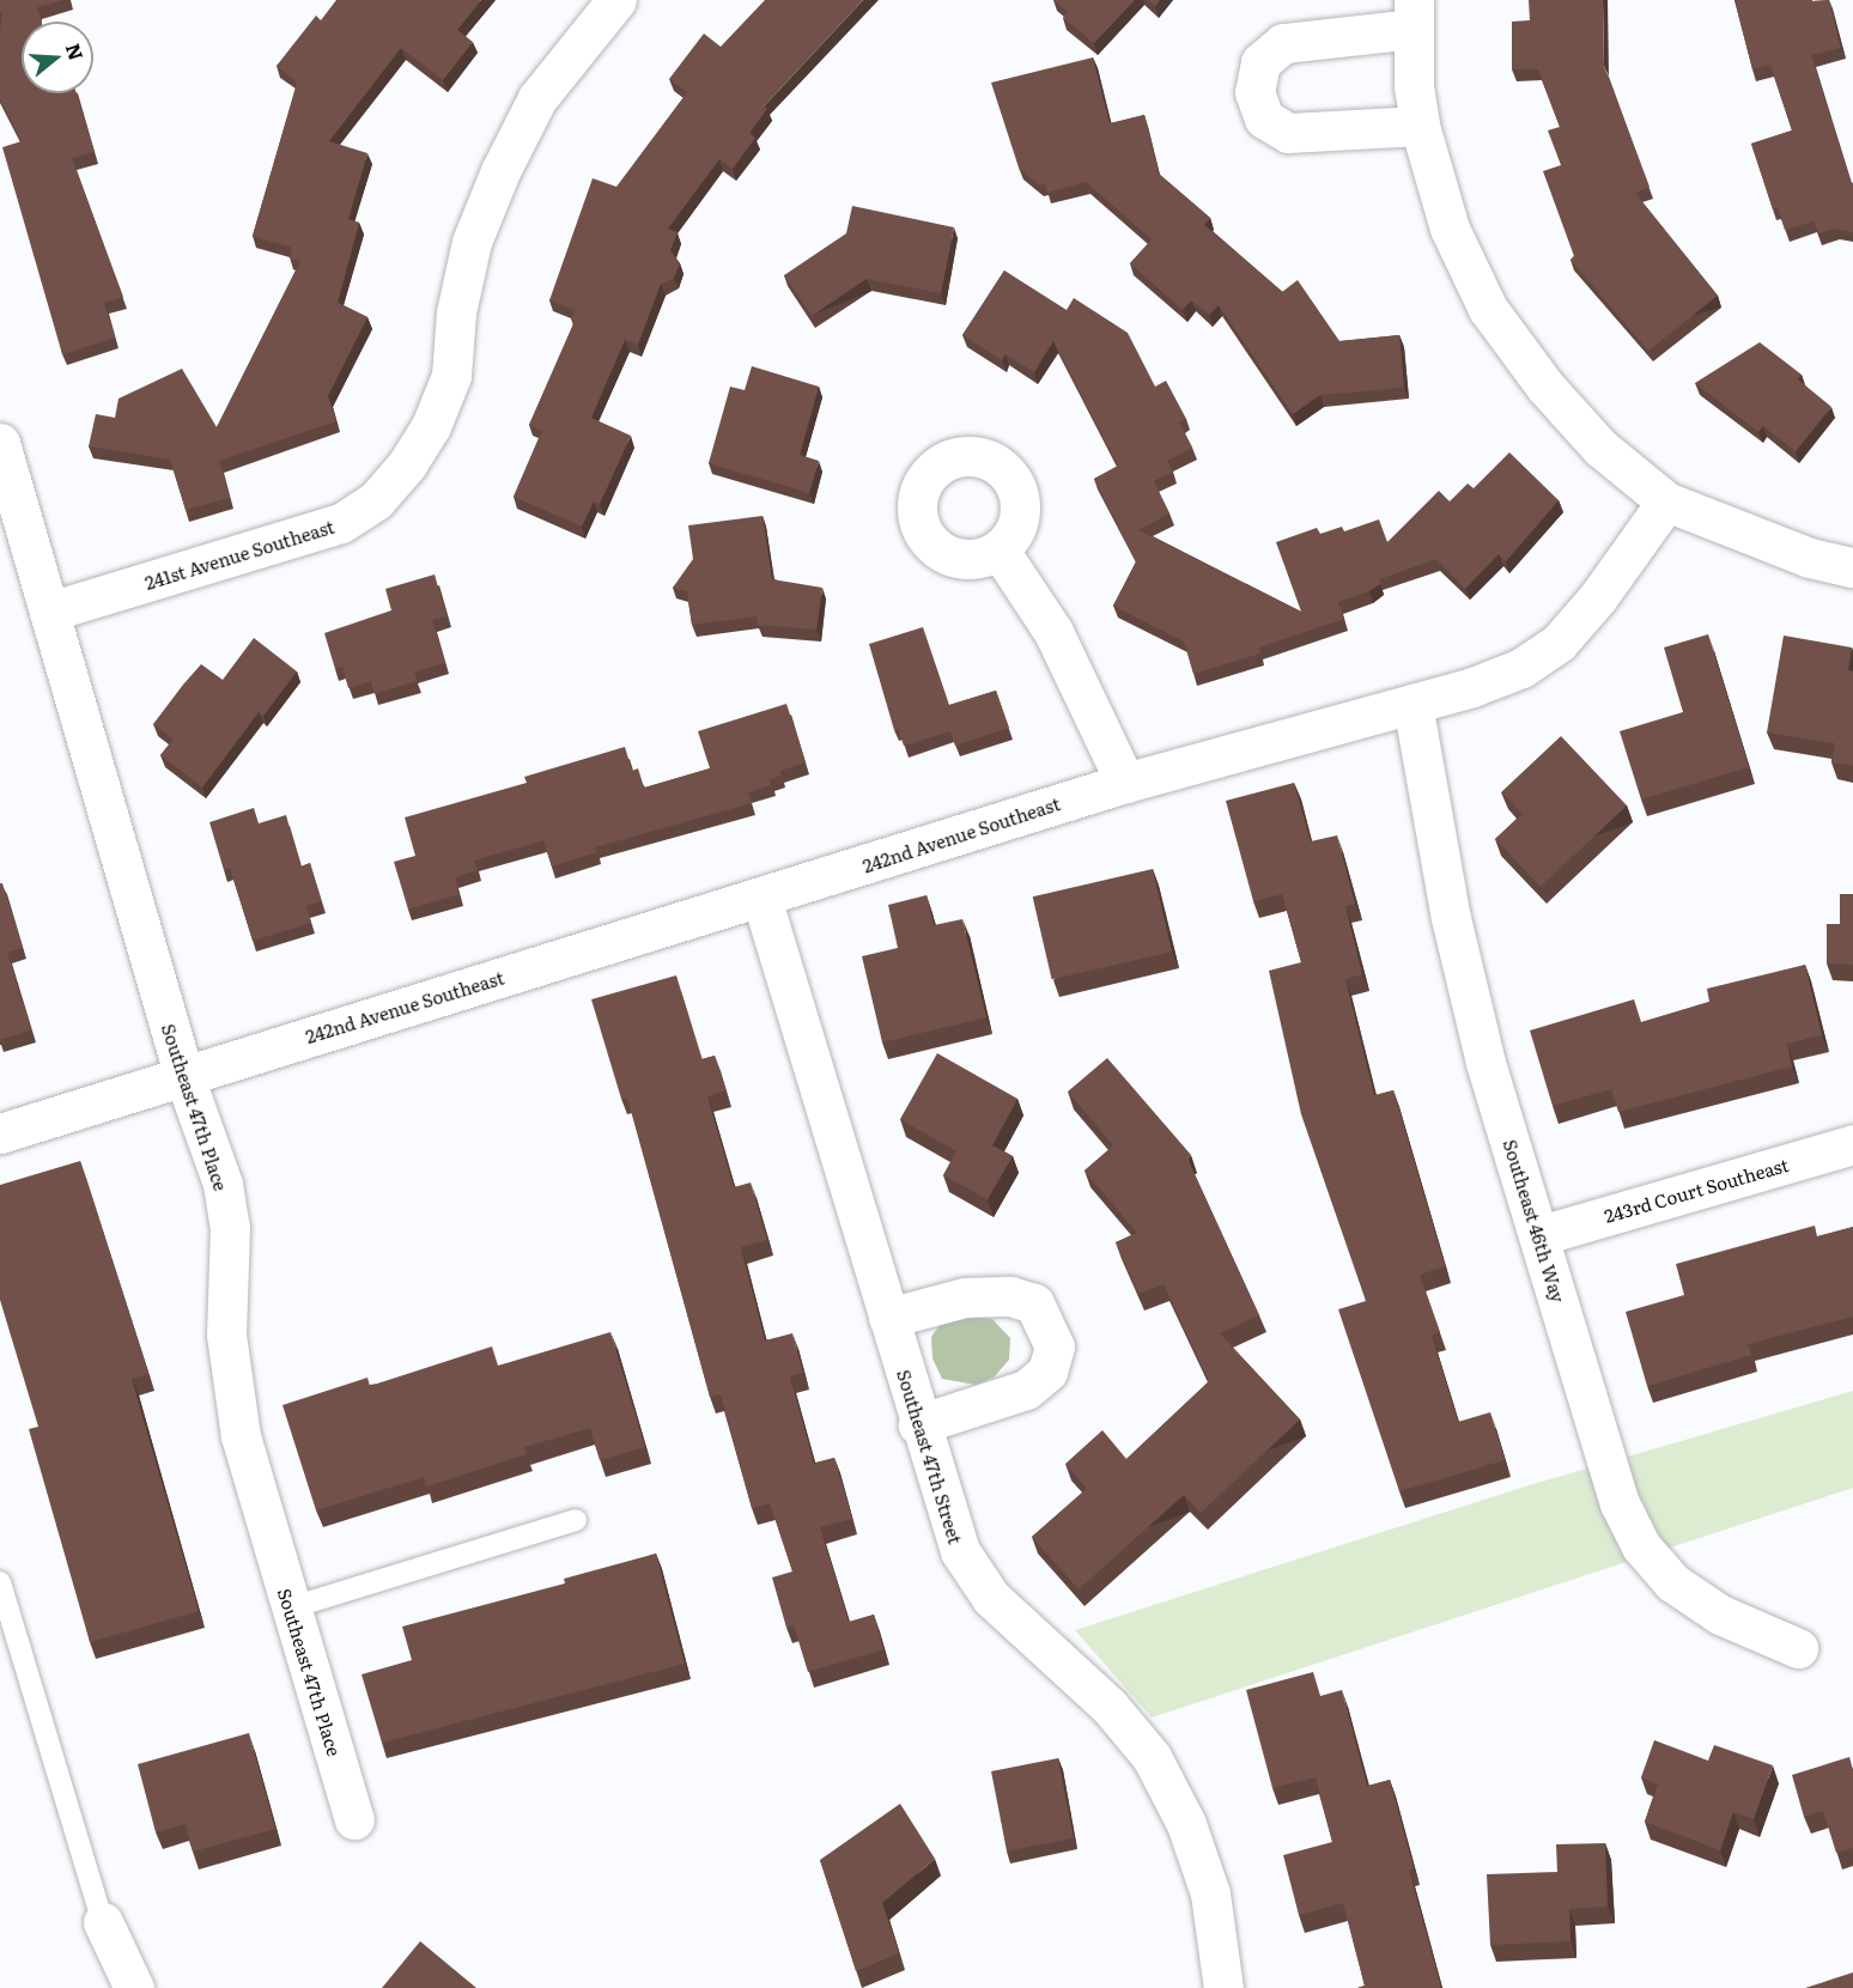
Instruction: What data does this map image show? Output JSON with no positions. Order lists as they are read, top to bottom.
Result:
{
  "streets": {
    "street": [
      "241st Avenue Southeast",
      "242nd Avenue Southeast",
      "Southeast 47th Place",
      "243rd Court Southeast",
      "Southeast 46th Way",
      "Southeast 47th Street"
    ]
  },
  "crossings": [
    ["241st Avenue Southeast", "Southeast 47th Place"],
    ["242nd Avenue Southeast", "Southeast 47th Place"],
    ["242nd Avenue Southeast", "Southeast 46th Way"],
    ["242nd Avenue Southeast", "Southeast 47th Street"],
    ["243rd Court Southeast", "Southeast 46th Way"]
  ],
  "north": "right"
}
